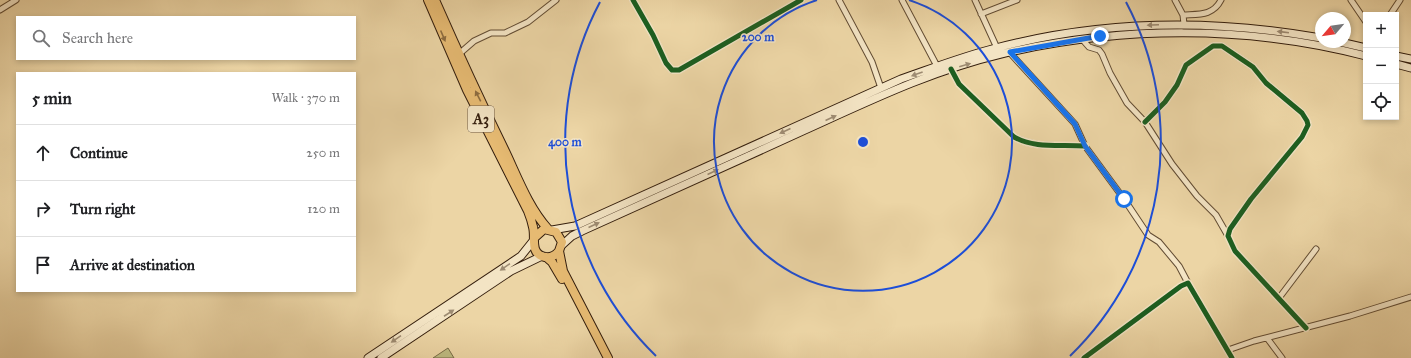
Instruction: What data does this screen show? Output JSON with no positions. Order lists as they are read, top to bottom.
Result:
{
  "streets": {
    "highway": ["A3"]
  },
  "north": "bottom left",
  "page": {
    "map_buttons": ["+", "−"],
    "search": "Search here",
    "heading": ["5 min", "Walk · 370 m"],
    "list": [
      ["Continue", "250 m"],
      ["Turn right", "120 m"],
      "Arrive at destination"
    ]
  },
  "rings": ["200 m", "400 m"]
}
